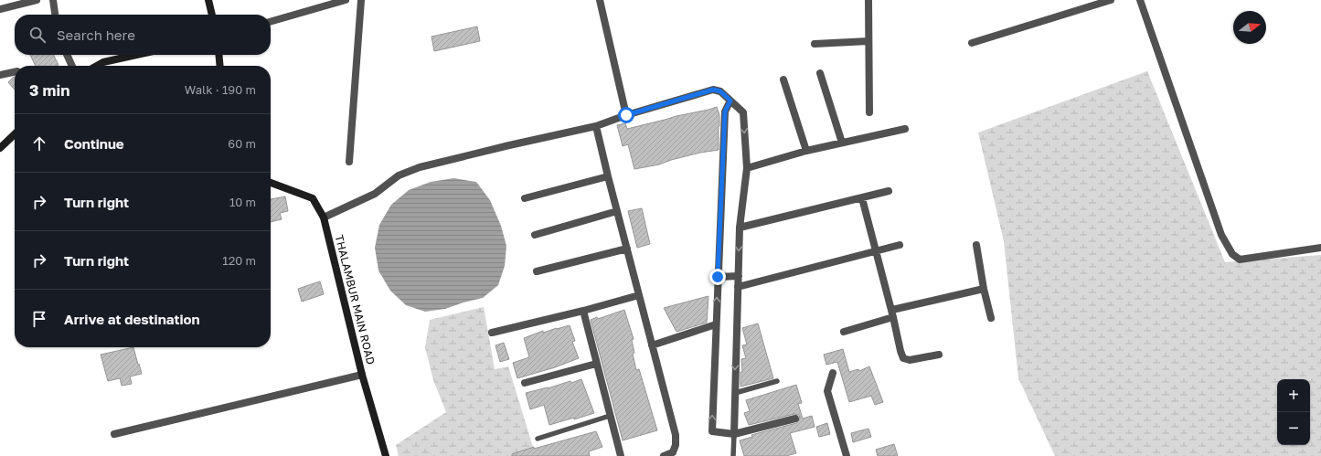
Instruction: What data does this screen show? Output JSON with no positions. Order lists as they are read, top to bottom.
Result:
{
  "streets": {
    "street": ["THALAMBUR MAIN ROAD"]
  },
  "north": "right",
  "page": {
    "search": "Search here",
    "heading": ["3 min", "Walk · 190 m"],
    "list": [
      ["Continue", "60 m"],
      ["Turn right", "10 m"],
      ["Turn right", "120 m"],
      "Arrive at destination"
    ],
    "map_buttons": ["+", "−"]
  }
}
